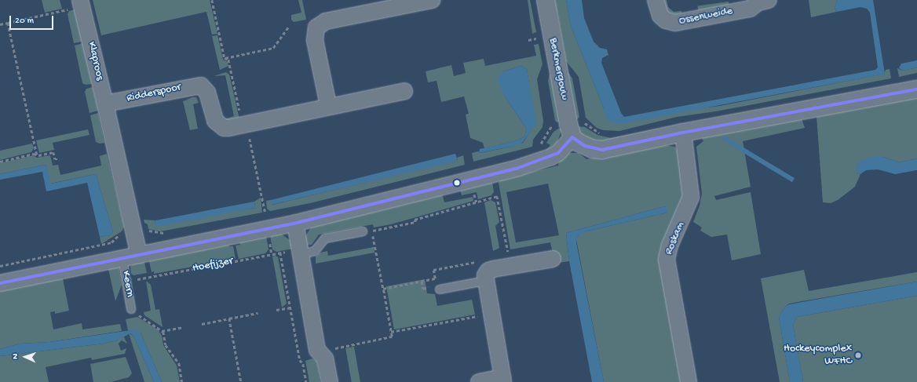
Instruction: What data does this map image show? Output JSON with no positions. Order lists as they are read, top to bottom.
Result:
{
  "streets": {
    "street": [
      "Ossenweide",
      "Klaproos",
      "Berkmergouw",
      "Ridderspoor",
      "Roskam",
      "Keern"
    ],
    "path": ["Hoefijzer"]
  },
  "crossings": [
    ["Klaproos", "Ridderspoor"],
    ["Berkmergouw", "Keern"],
    ["Hoefijzer", "Keern"]
  ],
  "places": ["Hockeycomplex WFHC"],
  "scale_bar": "20 m",
  "north": "left"
}
